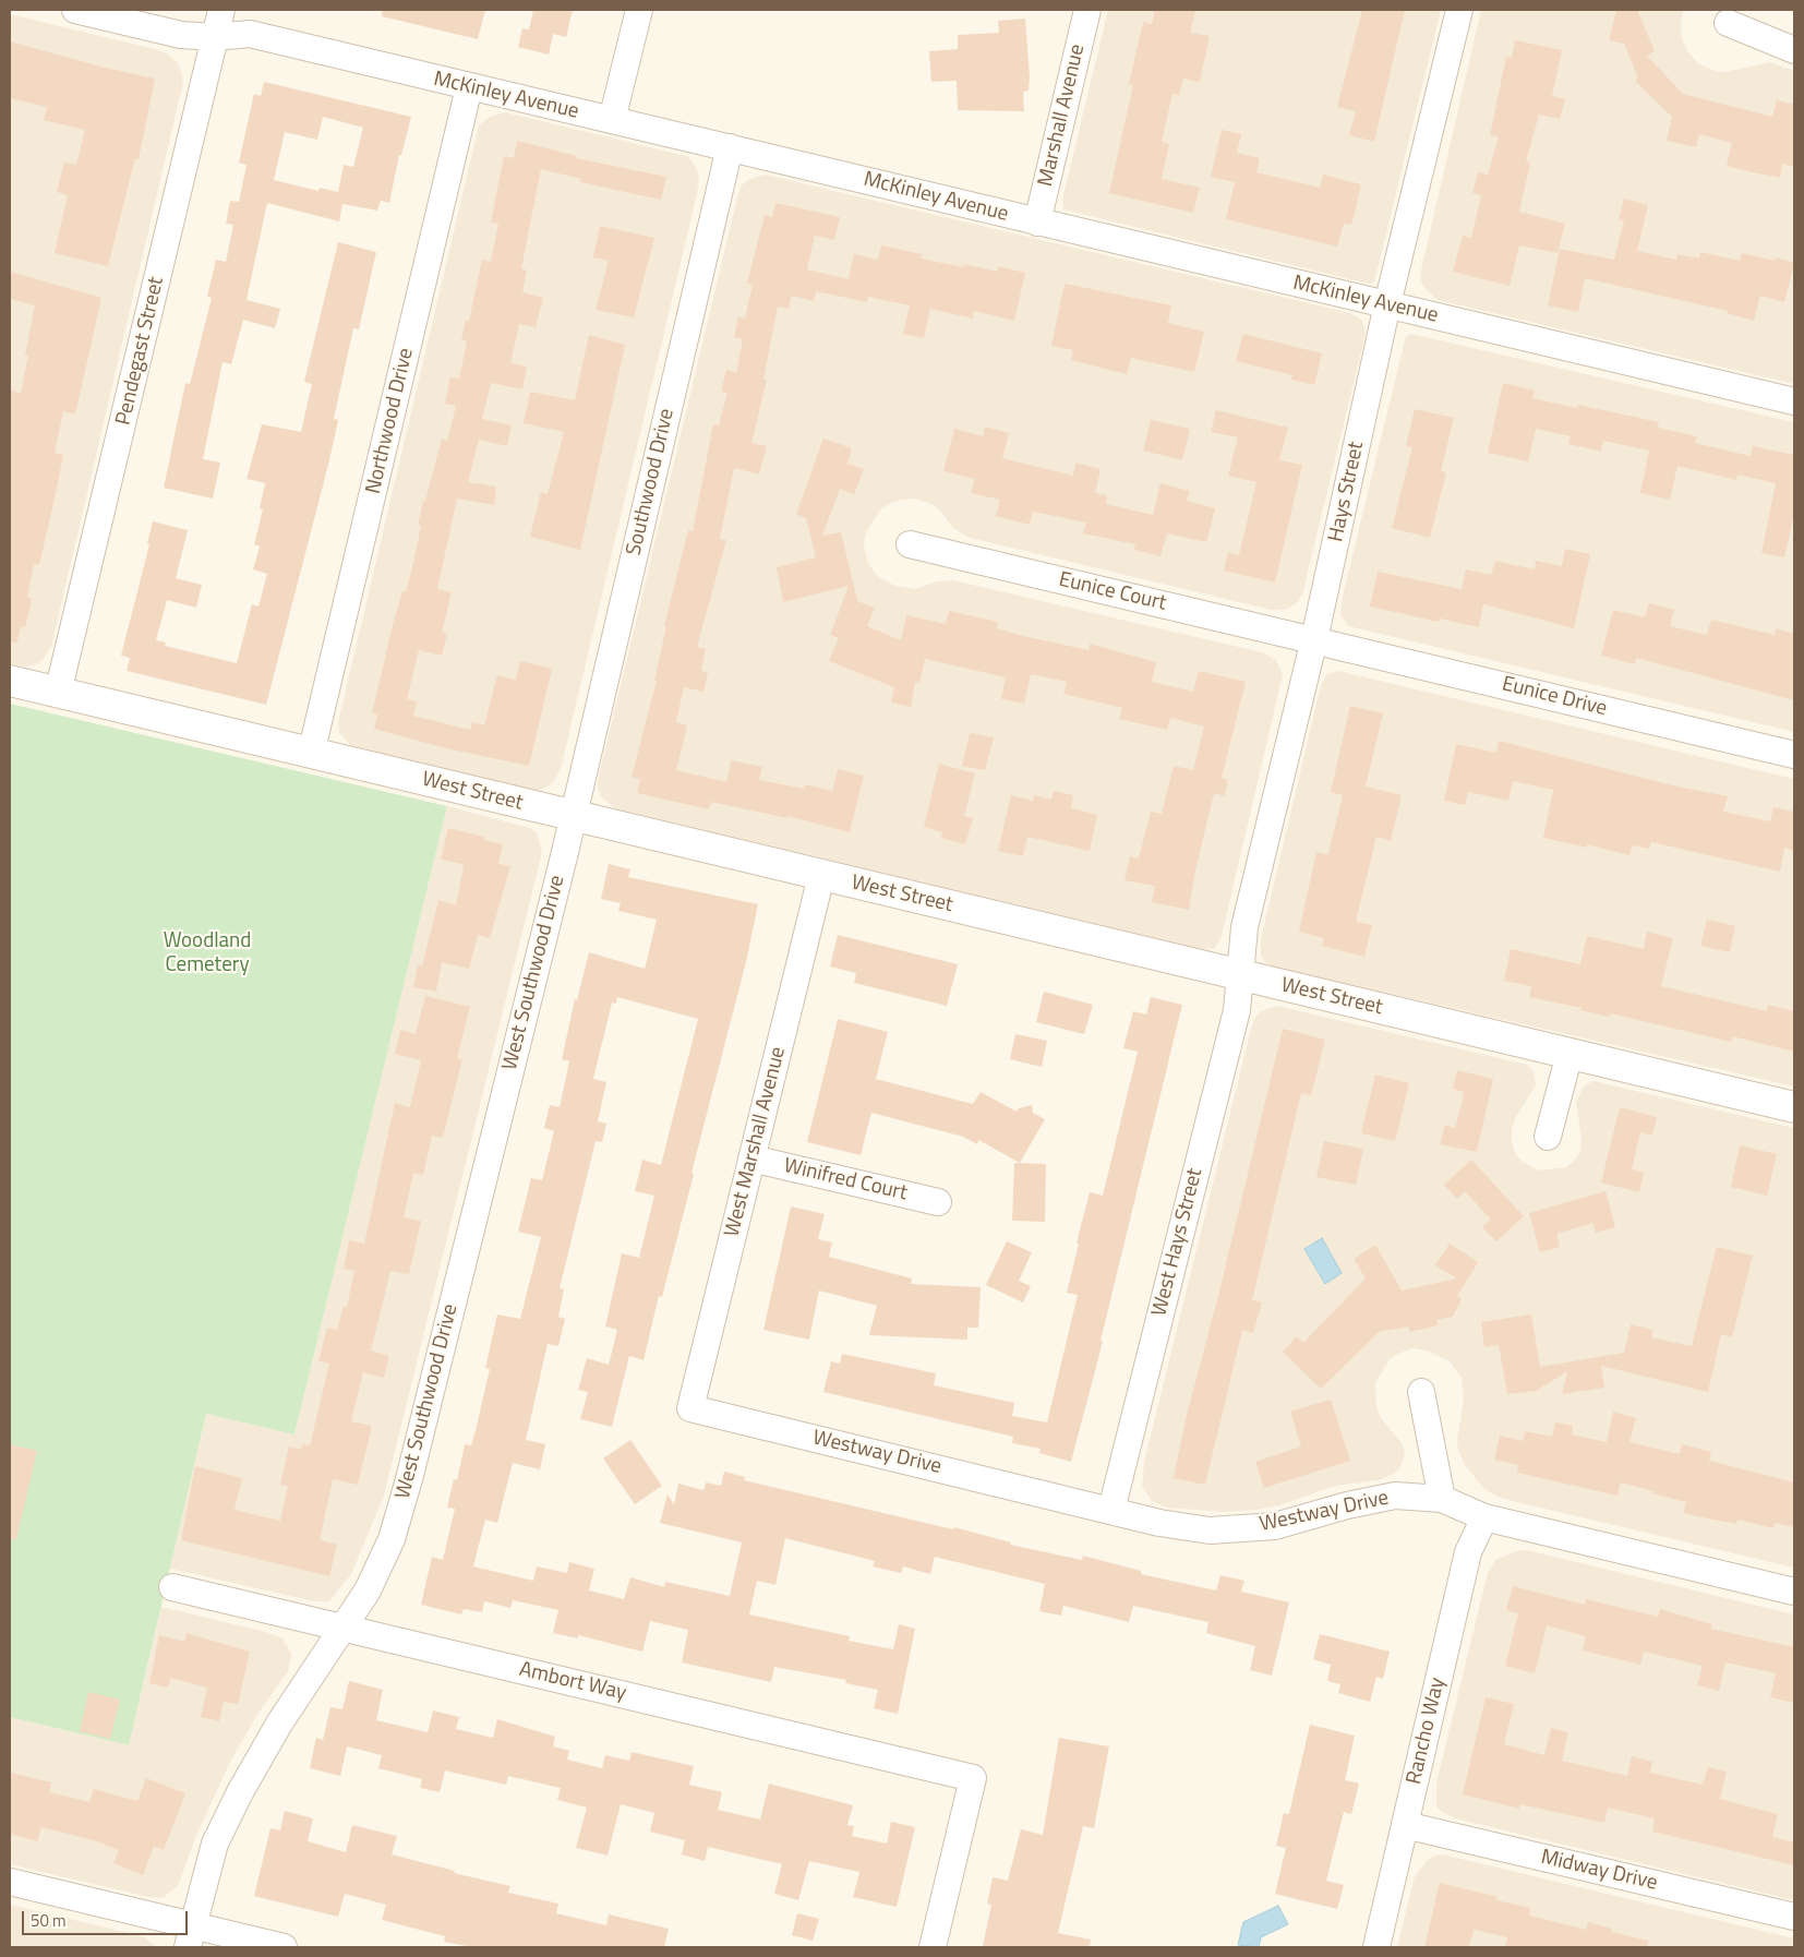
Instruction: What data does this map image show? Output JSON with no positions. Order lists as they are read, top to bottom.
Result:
{
  "streets": {
    "main road": ["West Street"],
    "street": [
      "McKinley Avenue",
      "Marshall Avenue",
      "Pendegast Street",
      "Northwood Drive",
      "Southwood Drive",
      "Hays Street",
      "Eunice Court",
      "Eunice Drive",
      "West Southwood Drive",
      "West Marshall Avenue",
      "Winifred Court",
      "West Hays Street",
      "Westway Drive",
      "Ambort Way",
      "Rancho Way",
      "Midway Drive"
    ]
  },
  "crossings": [
    ["McKinley Avenue", "Marshall Avenue"],
    ["McKinley Avenue", "Pendegast Street"],
    ["McKinley Avenue", "Northwood Drive"],
    ["McKinley Avenue", "Southwood Drive"],
    ["McKinley Avenue", "Hays Street"],
    ["Pendegast Street", "West Street"],
    ["Northwood Drive", "West Street"],
    ["Southwood Drive", "West Street"],
    ["Southwood Drive", "West Southwood Drive"],
    ["Hays Street", "Eunice Court"],
    ["Hays Street", "Eunice Drive"],
    ["Hays Street", "West Street"],
    ["Hays Street", "West Hays Street"],
    ["Eunice Court", "Eunice Drive"],
    ["West Street", "West Southwood Drive"],
    ["West Street", "West Marshall Avenue"],
    ["West Street", "West Hays Street"],
    ["West Southwood Drive", "Ambort Way"],
    ["West Marshall Avenue", "Winifred Court"],
    ["West Marshall Avenue", "Westway Drive"],
    ["West Hays Street", "Westway Drive"],
    ["Westway Drive", "Rancho Way"],
    ["Rancho Way", "Midway Drive"]
  ],
  "parks": ["Woodland Cemetery"],
  "scale_bar": "50 m"
}
